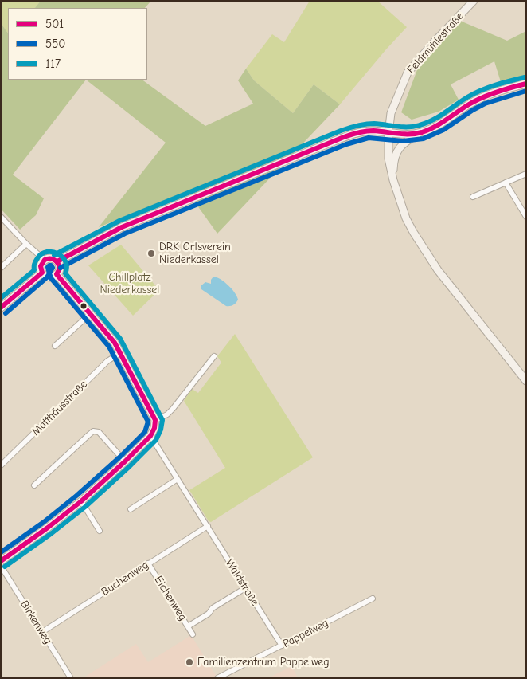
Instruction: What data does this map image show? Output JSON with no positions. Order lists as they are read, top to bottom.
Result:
{
  "streets": {
    "street": [
      "Feldmühlestraße",
      "Matthäusstraße",
      "Buchenweg",
      "Waldstraße",
      "Eichenweg",
      "Birkenweg",
      "Pappelweg"
    ]
  },
  "crossings": [
    ["Buchenweg", "Waldstraße"],
    ["Buchenweg", "Eichenweg"],
    ["Buchenweg", "Birkenweg"],
    ["Waldstraße", "Pappelweg"]
  ],
  "parks": ["Chillplatz Niederkassel"],
  "places": ["DRK Ortsverein Niederkassel", "Familienzentrum Pappelweg"],
  "lines": ["transit line 117", "transit line 501", "transit line 550"],
  "legend": ["501", "550", "117"]
}
